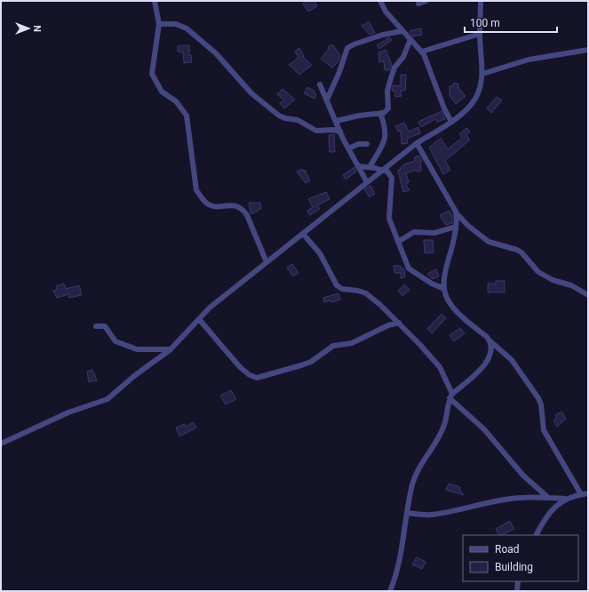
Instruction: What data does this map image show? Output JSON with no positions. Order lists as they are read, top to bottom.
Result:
{
  "legend": ["Road", "Building"],
  "scale_bar": "100 m",
  "north": "right"
}
